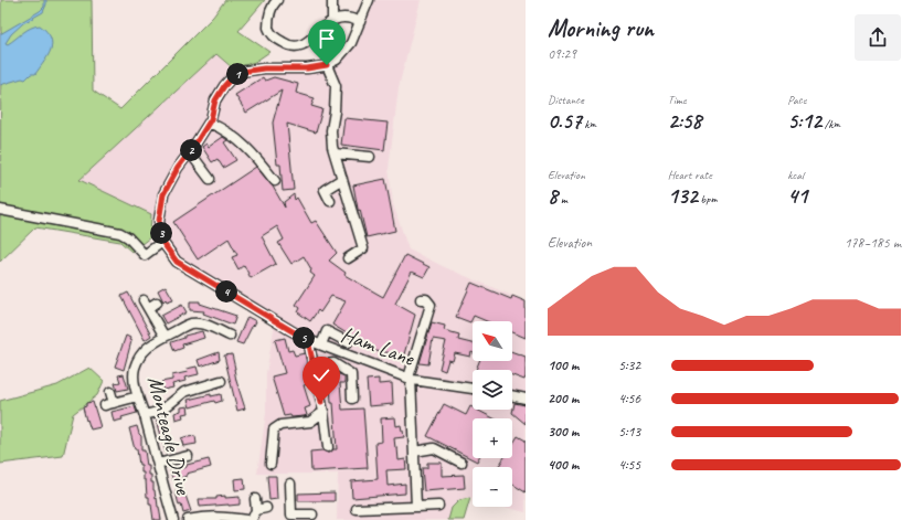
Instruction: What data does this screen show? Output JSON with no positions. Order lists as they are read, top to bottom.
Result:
{
  "streets": {
    "street": ["Ham Lane", "Monteagle Drive"]
  },
  "north": "top left",
  "page": {
    "heading": ["Morning run", "09:29"],
    "pins": [
      "1",
      "2",
      "3",
      "4",
      "5"
    ],
    "stats": [
      ["Distance", "0.57 km"],
      ["Time", "2:58"],
      ["Pace", "5:12 /km"],
      ["Elevation", "8 m"],
      ["Heart rate", "132 bpm"],
      ["kcal", "41"]
    ],
    "chart": ["Elevation", "178–185 m"],
    "map_buttons": ["+", "−"],
    "list": [
      {
        "name": "100 m",
        "note": "5:32"
      },
      {
        "name": "200 m",
        "note": "4:56"
      },
      {
        "name": "300 m",
        "note": "5:13"
      },
      {
        "name": "400 m",
        "note": "4:55"
      }
    ]
  }
}
